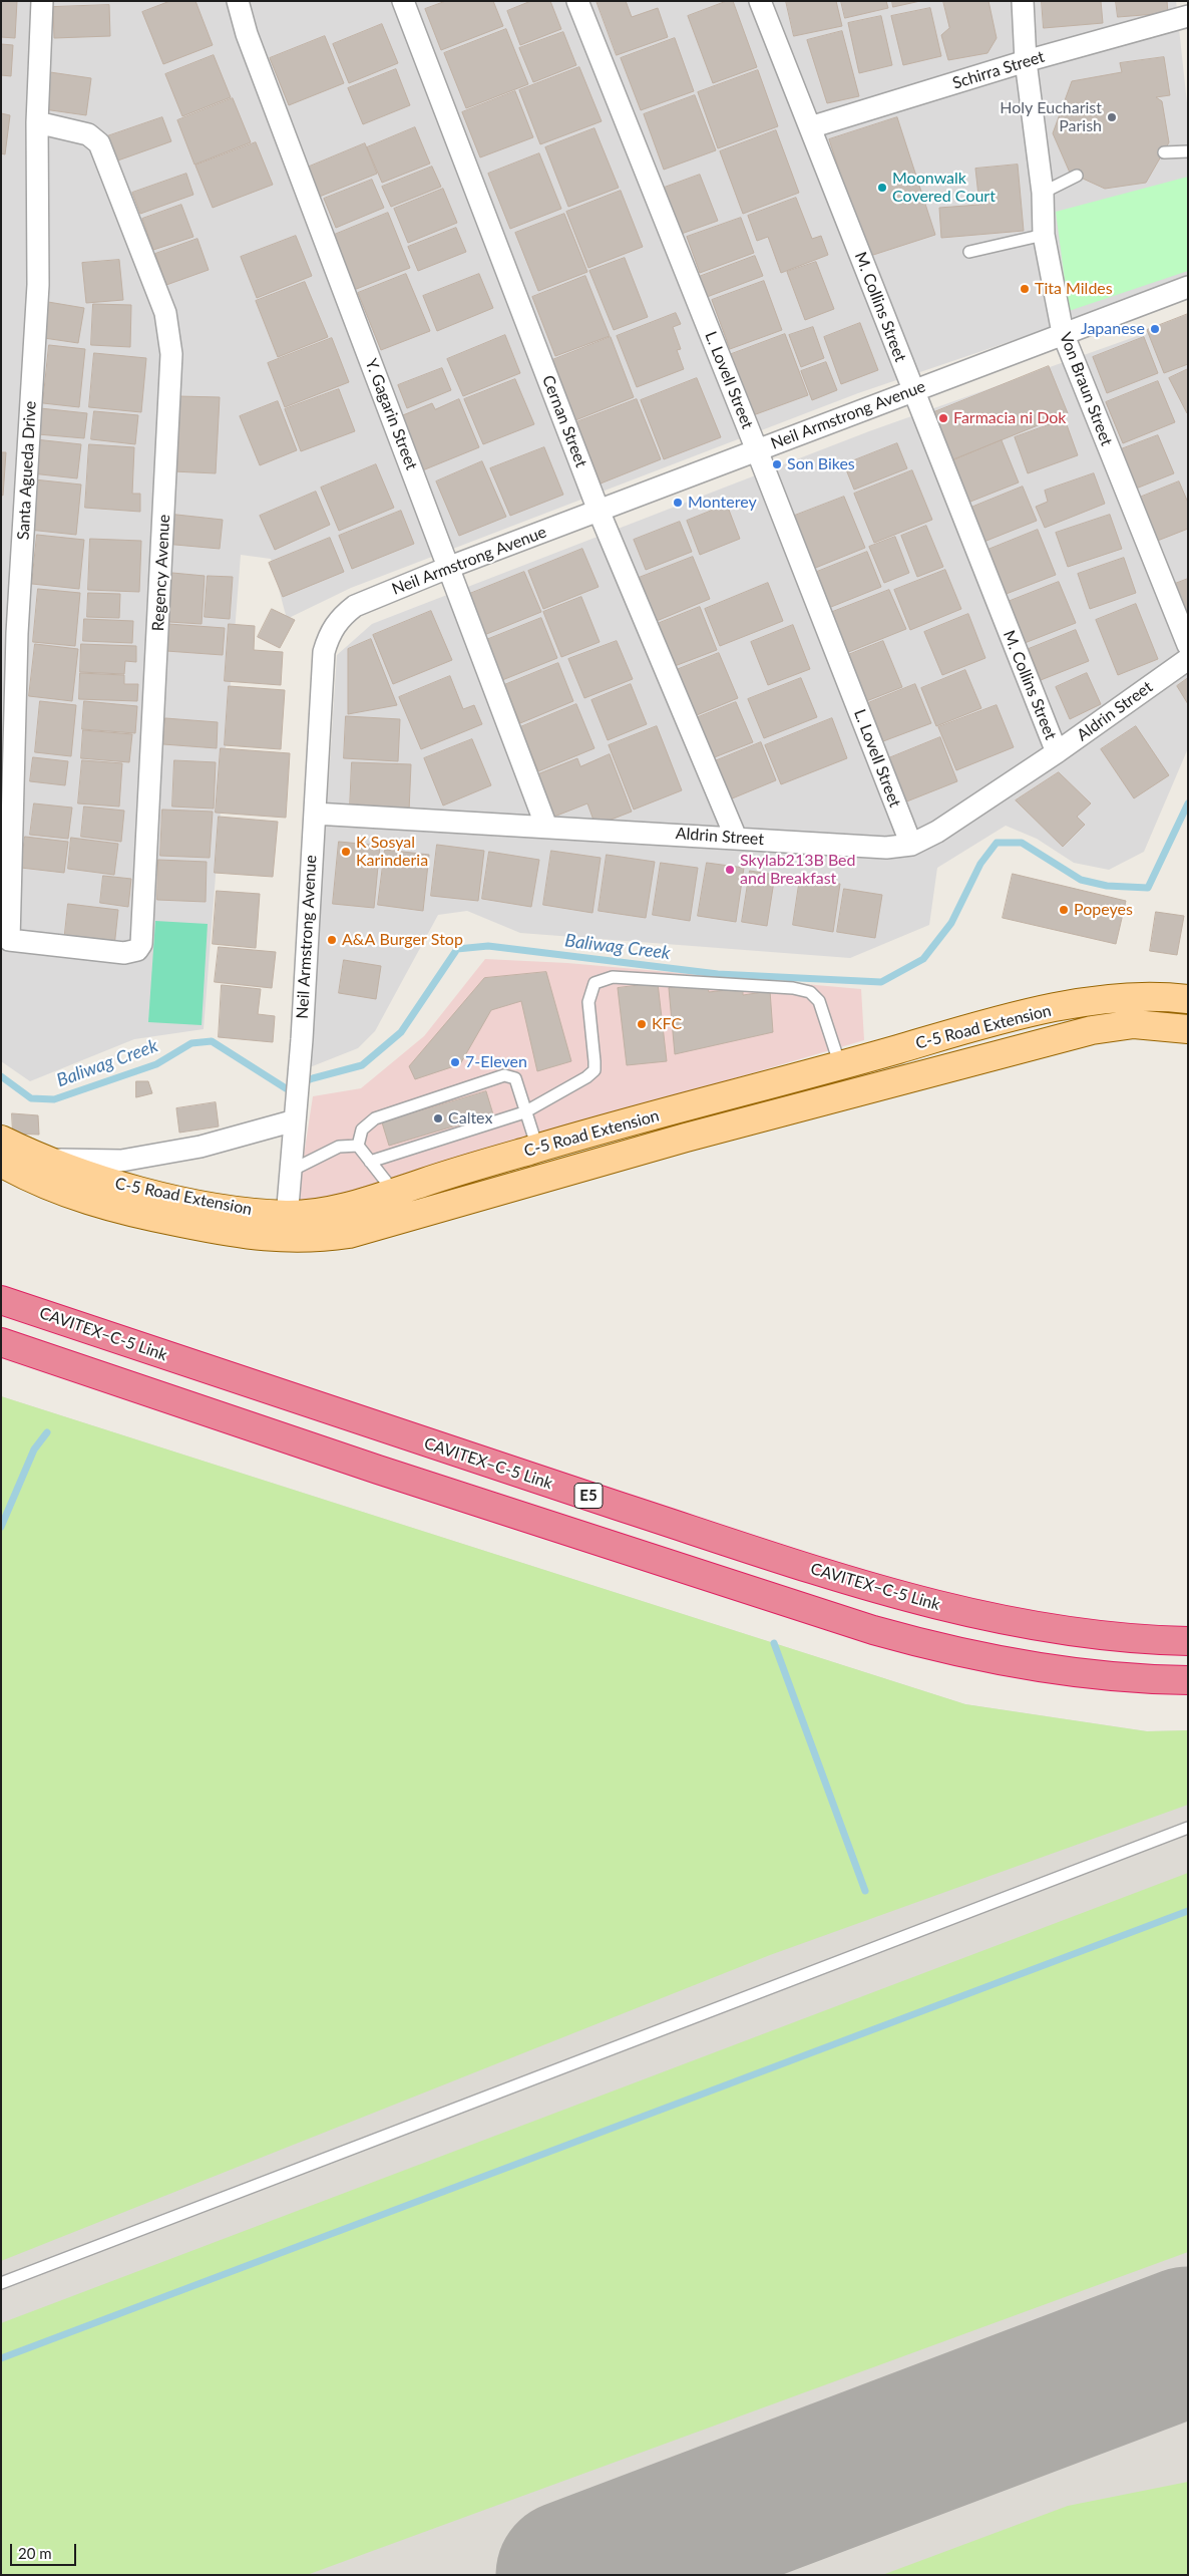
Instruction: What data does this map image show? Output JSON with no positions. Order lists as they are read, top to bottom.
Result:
{
  "streets": {
    "highway": ["CAVITEX–C-5 Link", "E5"],
    "main road": ["C-5 Road Extension"],
    "street": [
      "Schirra Street",
      "M. Collins Street",
      "L. Lovell Street",
      "Von Braun Street",
      "Y. Gagarin Street",
      "Neil Armstrong Avenue",
      "Cernan Street",
      "Santa Agueda Drive",
      "Regency Avenue",
      "Aldrin Street"
    ]
  },
  "crossings": [
    ["Schirra Street", "M. Collins Street"],
    ["Schirra Street", "Von Braun Street"],
    ["M. Collins Street", "Neil Armstrong Avenue"],
    ["M. Collins Street", "Aldrin Street"],
    ["L. Lovell Street", "Neil Armstrong Avenue"],
    ["L. Lovell Street", "Aldrin Street"],
    ["Von Braun Street", "Neil Armstrong Avenue"],
    ["Y. Gagarin Street", "Neil Armstrong Avenue"],
    ["Y. Gagarin Street", "Aldrin Street"],
    ["Neil Armstrong Avenue", "Cernan Street"],
    ["Neil Armstrong Avenue", "Aldrin Street"],
    ["Neil Armstrong Avenue", "C-5 Road Extension"],
    ["Cernan Street", "Aldrin Street"],
    ["Santa Agueda Drive", "Regency Avenue"]
  ],
  "water": ["Baliwag Creek"],
  "places": [
    "Holy Eucharist Parish",
    "Moonwalk Covered Court",
    "Tita Mildes",
    "Japanese",
    "Farmacia ni Dok",
    "Son Bikes",
    "Monterey",
    "K Sosyal Karinderia",
    "Skylab213B Bed and Breakfast",
    "Popeyes",
    "A&A Burger Stop",
    "KFC",
    "7-Eleven",
    "Caltex"
  ],
  "scale_bar": "20 m"
}
